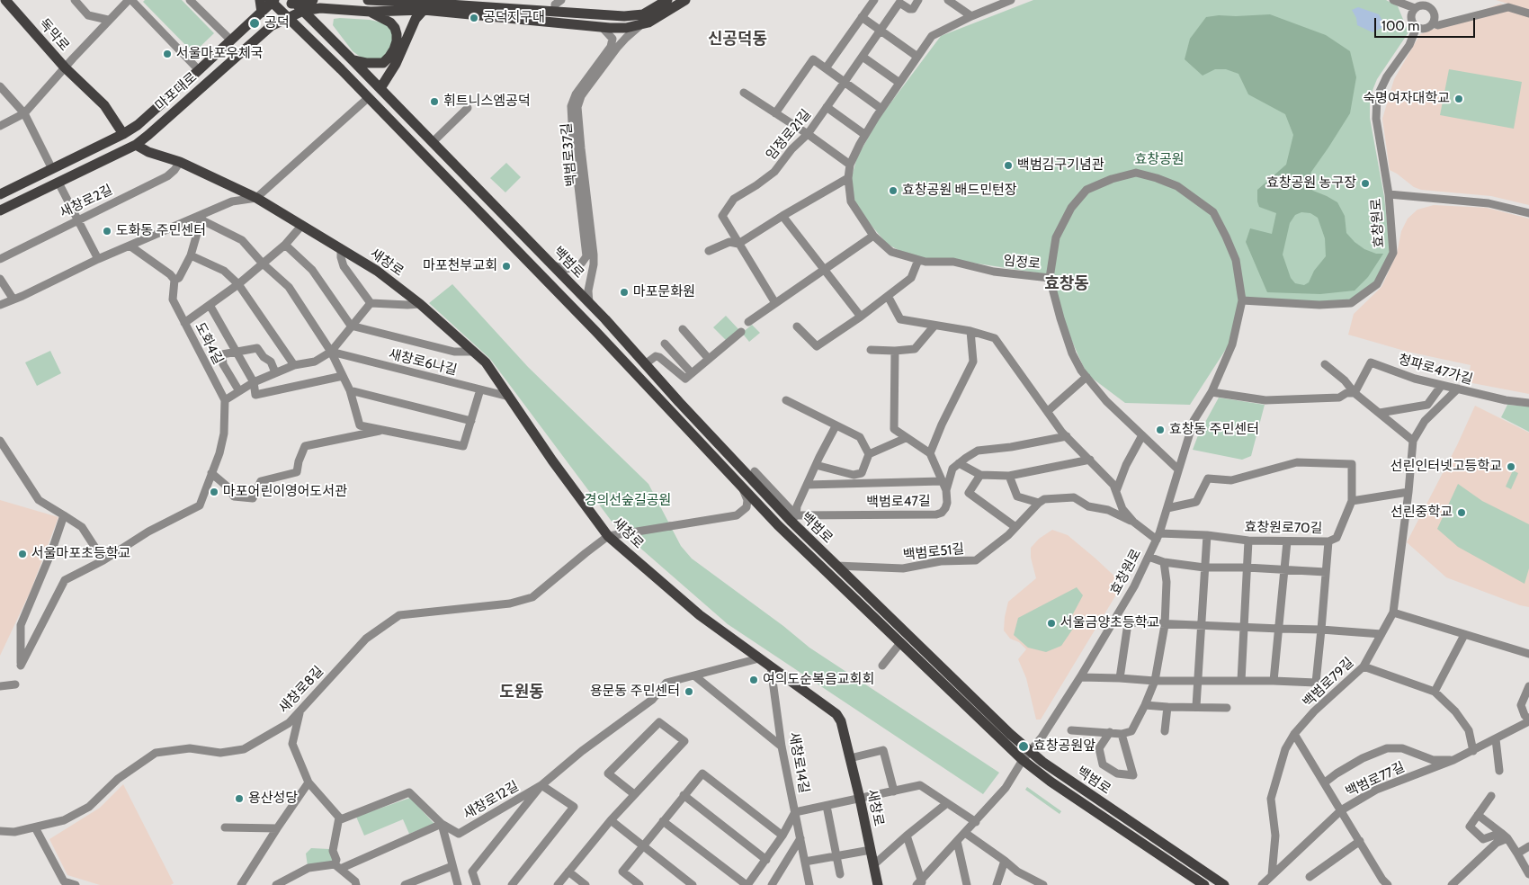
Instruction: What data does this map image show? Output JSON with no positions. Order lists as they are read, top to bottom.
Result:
{
  "streets": {
    "main road": [
      "독막로",
      "마포대로",
      "새창로",
      "백범로"
    ],
    "street": [
      "임정로21길",
      "백범로37길",
      "새창로2길",
      "효창원로",
      "임정로",
      "도화4길",
      "새창로6나길",
      "청파로47가길",
      "백범로47길",
      "효창원로70길",
      "백범로51길",
      "백범로79길",
      "새창로8길",
      "새창로14길",
      "백범로77길",
      "새창로12길"
    ]
  },
  "crossings": [
    ["독막로", "마포대로"],
    ["마포대로", "새창로"],
    ["마포대로", "백범로"],
    ["백범로37길", "백범로"],
    ["새창로2길", "새창로"],
    ["효창원로", "백범로"],
    ["효창원로", "임정로"],
    ["효창원로", "효창원로70길"],
    ["새창로", "새창로6나길"],
    ["새창로", "새창로8길"],
    ["새창로", "새창로14길"],
    ["새창로", "새창로12길"],
    ["백범로", "백범로47길"],
    ["백범로", "백범로51길"],
    ["청파로47가길", "백범로79길"],
    ["백범로79길", "백범로77길"]
  ],
  "districts": ["신공덕동", "효창동", "도원동"],
  "parks": ["효창공원", "경의선숲길공원"],
  "places": [
    "공덕지구대",
    "공덕",
    "서울마포우체국",
    "숙명여자대학교",
    "휘트니스엠공덕",
    "백범김구기념관",
    "효창공원 농구장",
    "효창공원 배드민턴장",
    "도화동 주민센터",
    "마포천부교회",
    "마포문화원",
    "효창동 주민센터",
    "선린인터넷고등학교",
    "마포어린이영어도서관",
    "선린중학교",
    "서울마포초등학교",
    "서울금양초등학교",
    "여의도순복음교회회",
    "용문동 주민센터",
    "효창공원앞",
    "용산성당"
  ],
  "scale_bar": "100 m"
}
